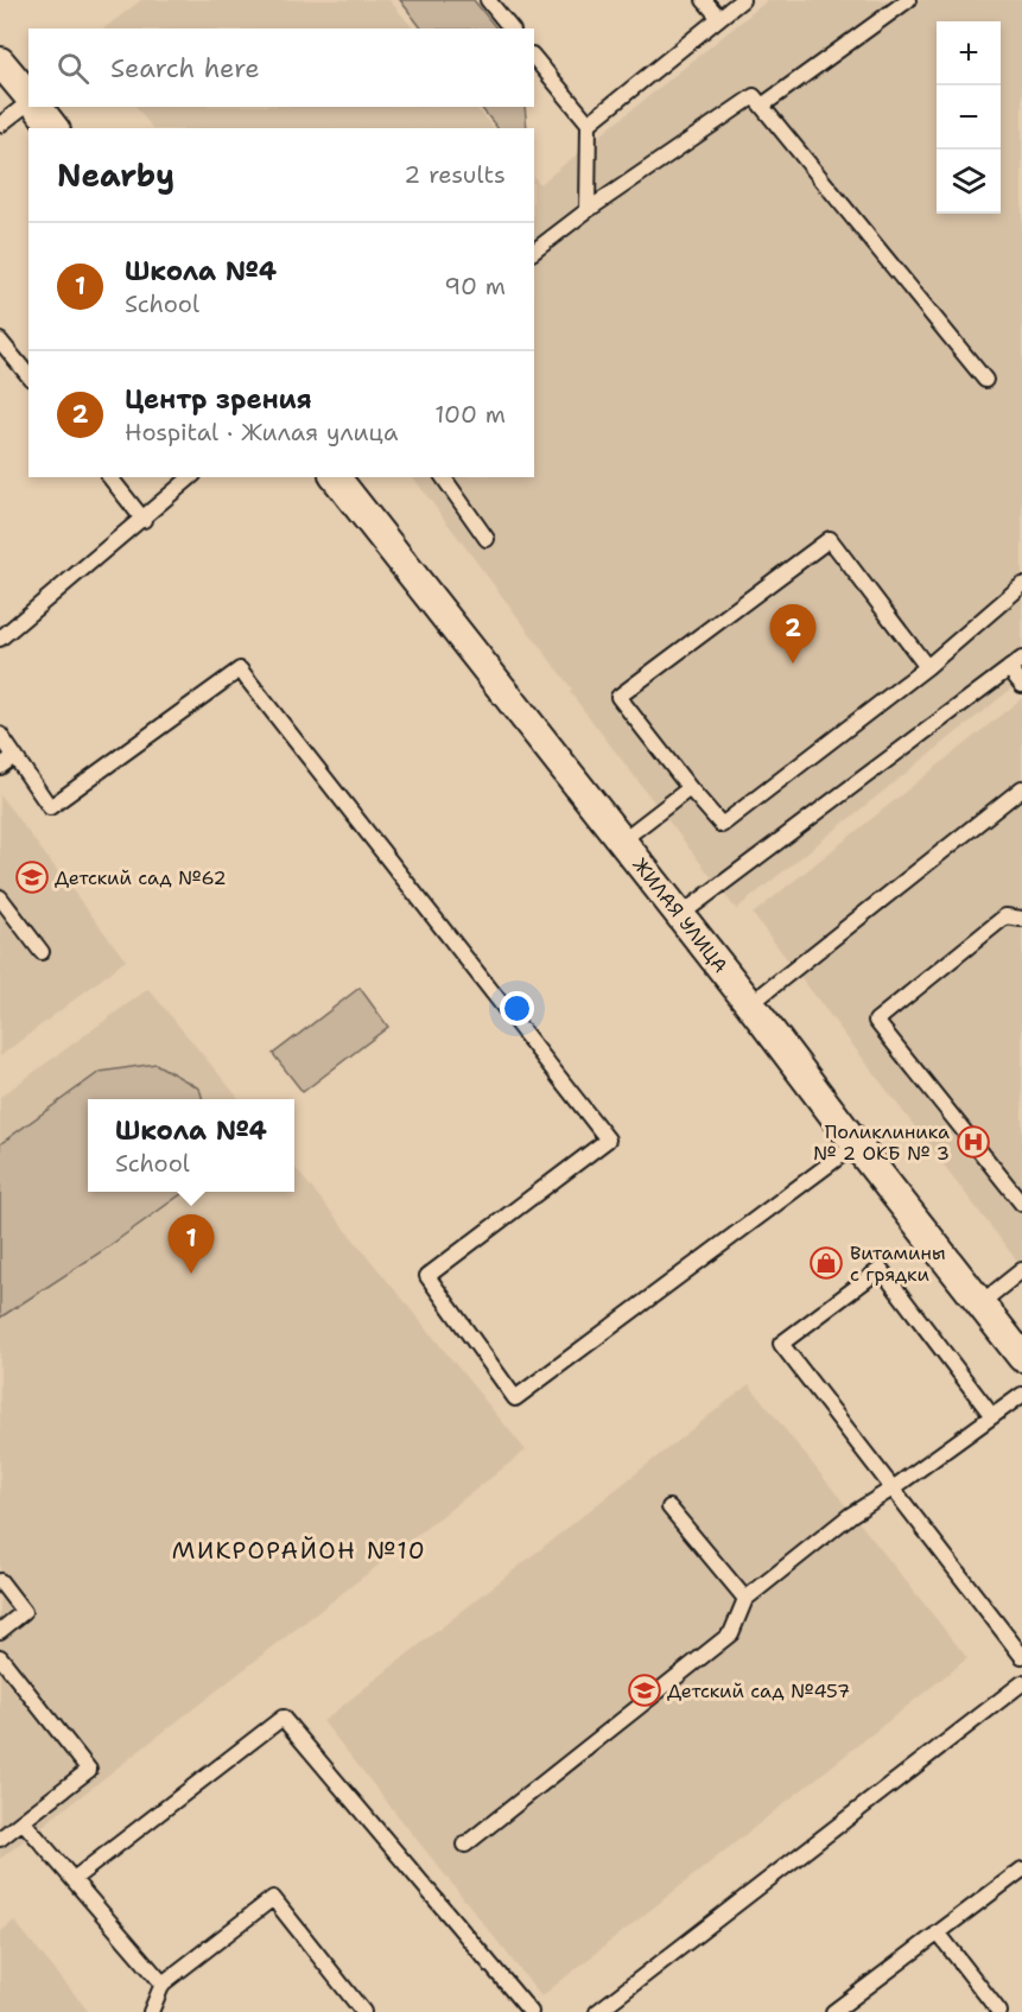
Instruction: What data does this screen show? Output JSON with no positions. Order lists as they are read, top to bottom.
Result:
{
  "streets": {
    "street": ["ЖИЛАЯ УЛИЦА"]
  },
  "districts": ["МИКРОРАЙОН №10"],
  "places": {
    "school or university": ["Детский сад №62", "Детский сад №457"],
    "hospital": ["Поликлиника № 2 ОКБ № 3"],
    "shop": ["Витамины с грядки"]
  },
  "page": {
    "map_buttons": ["+", "−"],
    "search": "Search here",
    "heading": ["Nearby", "2 results"],
    "list": [
      {
        "mark": "1",
        "name": "Школа №4",
        "note": "School",
        "value": "90 m"
      },
      {
        "mark": "2",
        "name": "Центр зрения",
        "note": "Hospital · Жилая улица",
        "value": "100 m"
      }
    ],
    "pins": ["2", "1"],
    "popup": ["Школа №4", "School"]
  }
}
